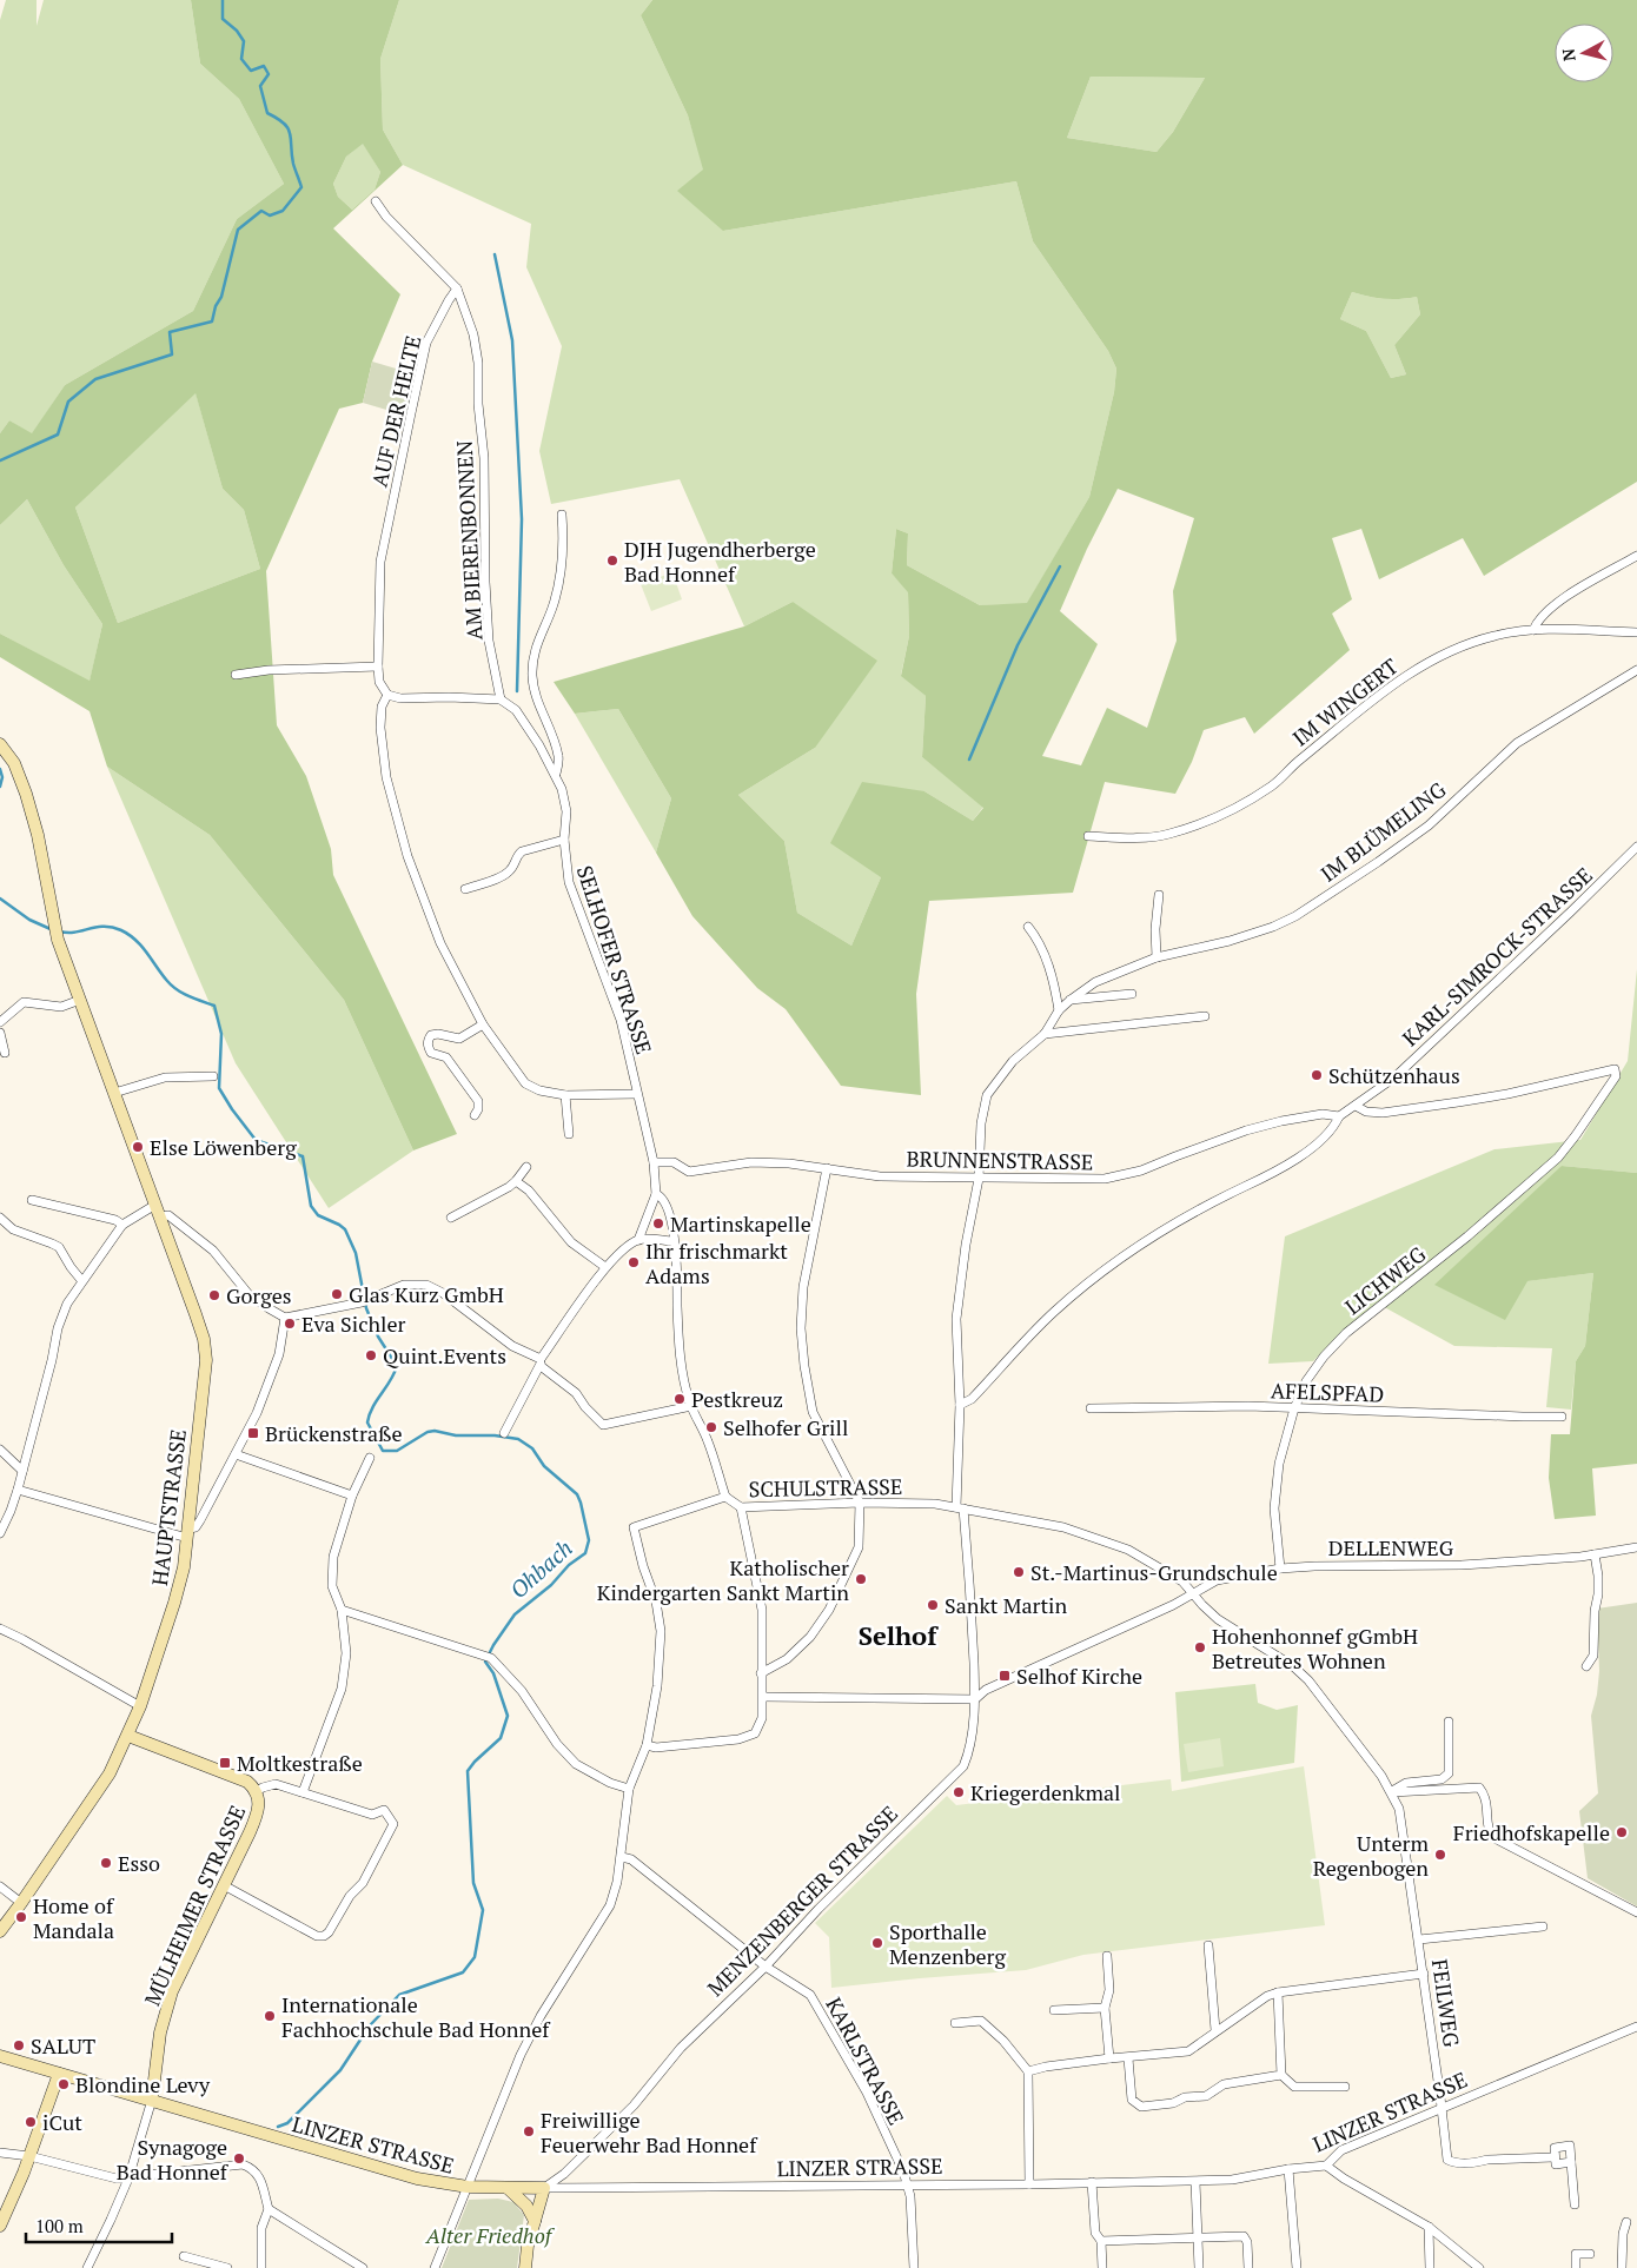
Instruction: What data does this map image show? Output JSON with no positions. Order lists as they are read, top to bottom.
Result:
{
  "streets": {
    "main road": ["HAUPTSTRASSE", "MÜLHEIMER STRASSE", "LINZER STRASSE"],
    "street": [
      "AUF DER HELTE",
      "AM BIERENBONNEN",
      "IM WINGERT",
      "IM BLÜMELING",
      "KARL-SIMROCK-STRASSE",
      "SELHOFER STRASSE",
      "BRUNNENSTRASSE",
      "LICHWEG",
      "AFELSPFAD",
      "SCHULSTRASSE",
      "DELLENWEG",
      "MENZENBERGER STRASSE",
      "FEILWEG",
      "KARLSTRASSE"
    ]
  },
  "crossings": [
    ["AUF DER HELTE", "AM BIERENBONNEN"],
    ["IM BLÜMELING", "BRUNNENSTRASSE"],
    ["IM BLÜMELING", "MENZENBERGER STRASSE"],
    ["KARL-SIMROCK-STRASSE", "BRUNNENSTRASSE"],
    ["KARL-SIMROCK-STRASSE", "LICHWEG"],
    ["KARL-SIMROCK-STRASSE", "MENZENBERGER STRASSE"],
    ["SELHOFER STRASSE", "BRUNNENSTRASSE"],
    ["SELHOFER STRASSE", "SCHULSTRASSE"],
    ["BRUNNENSTRASSE", "MENZENBERGER STRASSE"],
    ["LICHWEG", "AFELSPFAD"],
    ["LICHWEG", "DELLENWEG"],
    ["SCHULSTRASSE", "DELLENWEG"],
    ["SCHULSTRASSE", "MENZENBERGER STRASSE"],
    ["SCHULSTRASSE", "FEILWEG"],
    ["HAUPTSTRASSE", "MÜLHEIMER STRASSE"],
    ["DELLENWEG", "MENZENBERGER STRASSE"],
    ["DELLENWEG", "FEILWEG"],
    ["MENZENBERGER STRASSE", "KARLSTRASSE"],
    ["MENZENBERGER STRASSE", "LINZER STRASSE"],
    ["MÜLHEIMER STRASSE", "LINZER STRASSE"],
    ["FEILWEG", "LINZER STRASSE"],
    ["KARLSTRASSE", "LINZER STRASSE"]
  ],
  "districts": ["Selhof"],
  "water": ["Ohbach"],
  "parks": ["Alter Friedhof"],
  "places": {
    "other": [
      "DJH Jugendherberge Bad Honnef",
      "Schützenhaus",
      "Else Löwenberg",
      "Martinskapelle",
      "Ihr frischmarkt Adams",
      "Glas Kurz GmbH",
      "Gorges",
      "Eva Sichler",
      "Quint.Events",
      "Pestkreuz",
      "Selhofer Grill",
      "St.-Martinus-Grundschule",
      "Katholischer Kindergarten Sankt Martin",
      "Sankt Martin",
      "Hohenhonnef gGmbH Betreutes Wohnen",
      "Kriegerdenkmal",
      "Friedhofskapelle",
      "Unterm Regenbogen",
      "Esso",
      "Home of Mandala",
      "Sporthalle Menzenberg",
      "Internationale Fachhochschule Bad Honnef",
      "SALUT",
      "Blondine Levy",
      "iCut",
      "Freiwillige Feuerwehr Bad Honnef",
      "Synagoge Bad Honnef"
    ],
    "transit": ["Brückenstraße", "Selhof Kirche", "Moltkestraße"]
  },
  "scale_bar": "100 m",
  "north": "left"
}
